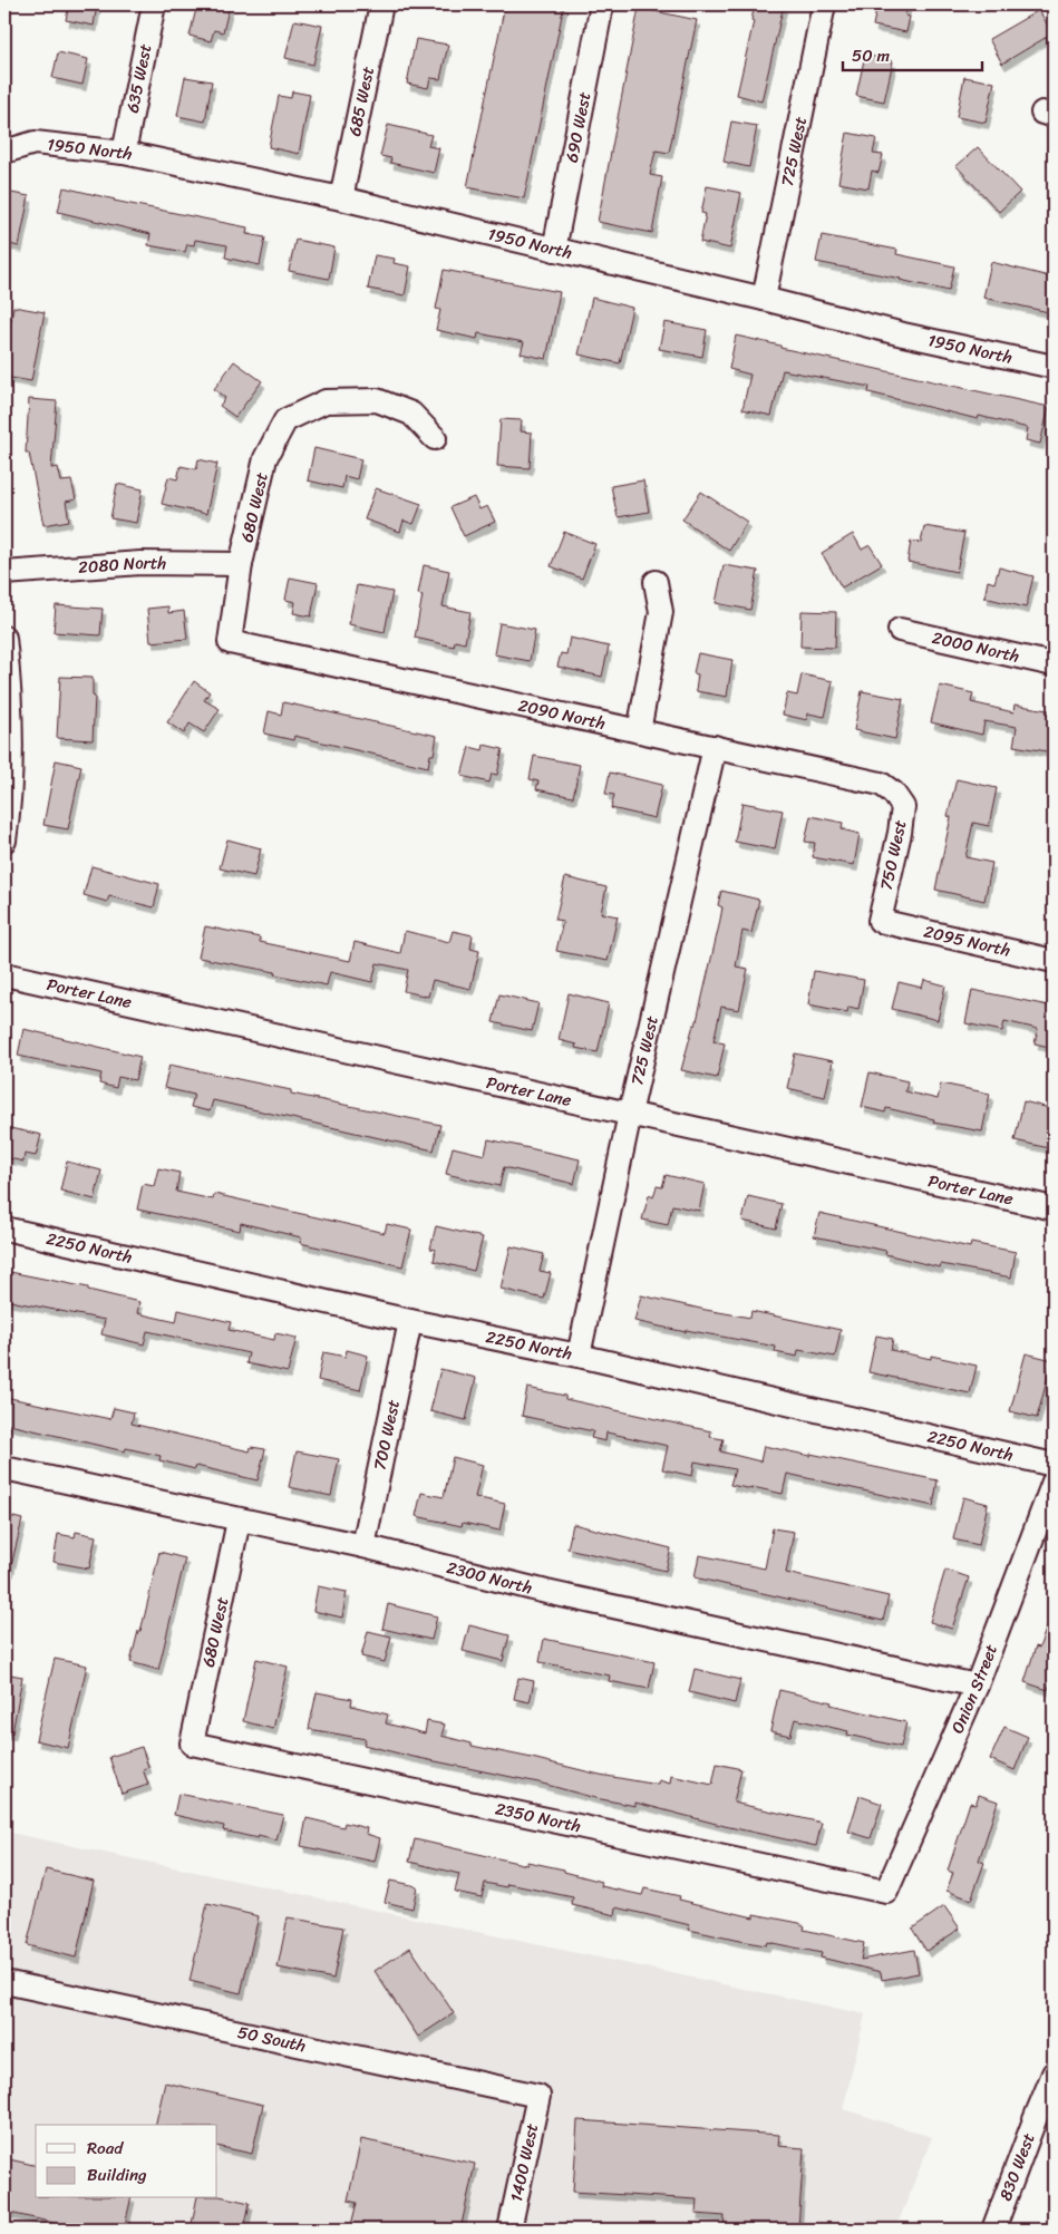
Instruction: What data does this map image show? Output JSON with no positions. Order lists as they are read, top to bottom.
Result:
{
  "streets": {
    "street": [
      "635 West",
      "685 West",
      "690 West",
      "1950 North",
      "725 West",
      "680 West",
      "2080 North",
      "2000 North",
      "2090 North",
      "750 West",
      "2095 North",
      "Porter Lane",
      "2250 North",
      "700 West",
      "2300 North",
      "Onion Street",
      "2350 North",
      "50 South",
      "1400 West",
      "830 West"
    ]
  },
  "crossings": [
    ["635 West", "1950 North"],
    ["685 West", "1950 North"],
    ["690 West", "1950 North"],
    ["1950 North", "725 West"],
    ["725 West", "2090 North"],
    ["725 West", "Porter Lane"],
    ["725 West", "2250 North"],
    ["680 West", "2080 North"],
    ["680 West", "2090 North"],
    ["680 West", "2300 North"],
    ["680 West", "2350 North"],
    ["2090 North", "750 West"],
    ["750 West", "2095 North"],
    ["2250 North", "700 West"],
    ["700 West", "2300 North"],
    ["2300 North", "Onion Street"],
    ["Onion Street", "2350 North"],
    ["50 South", "1400 West"]
  ],
  "legend": ["Road", "Building"],
  "scale_bar": "50 m"
}
